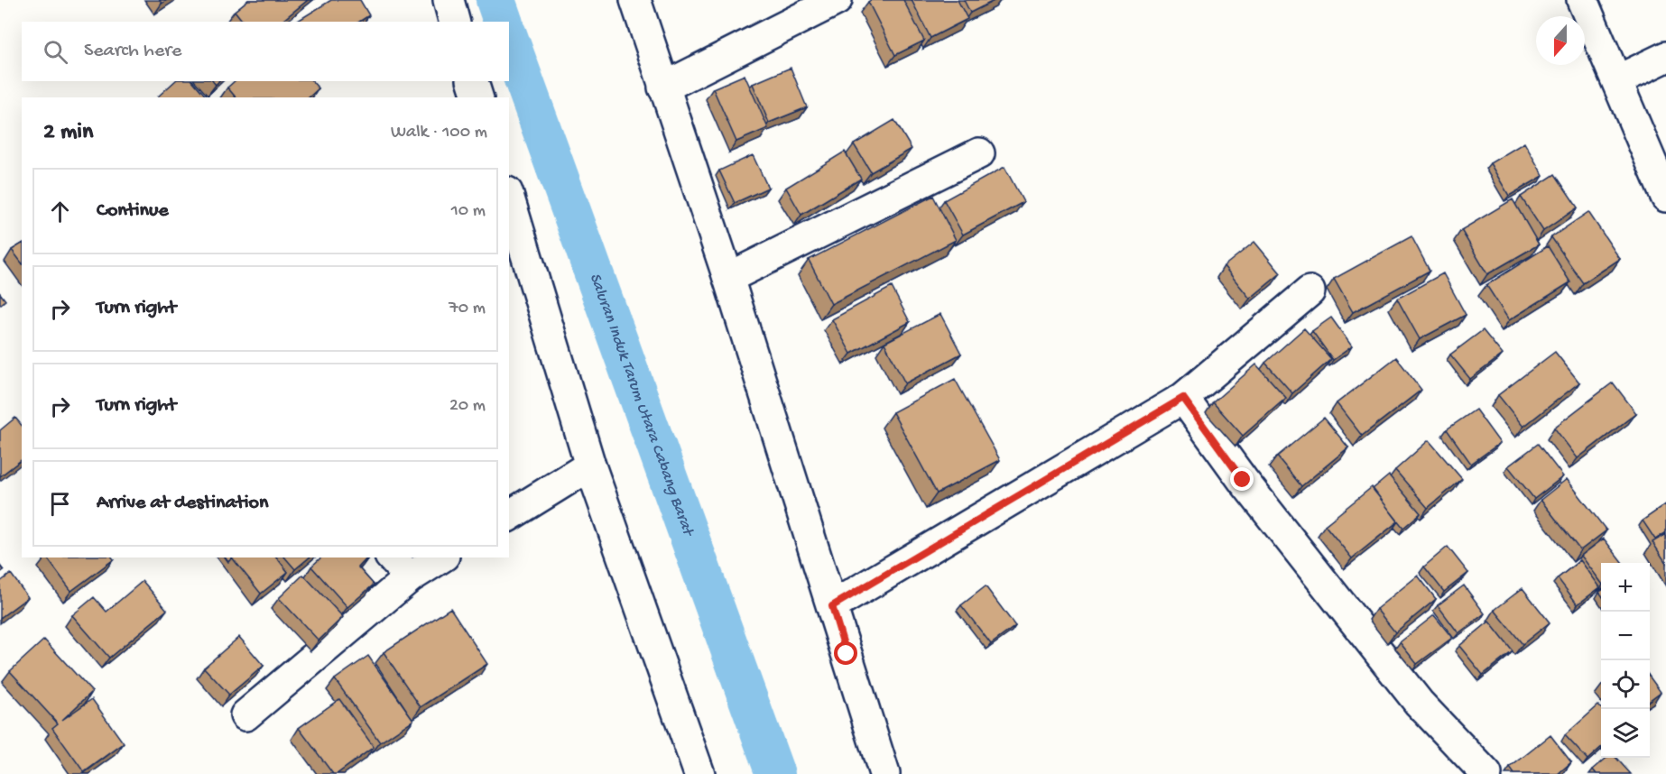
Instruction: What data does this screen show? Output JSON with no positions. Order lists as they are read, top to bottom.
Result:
{
  "water": ["Saluran Induk Tarum Utara Cabang Barat"],
  "north": "bottom",
  "page": {
    "search": "Search here",
    "heading": ["2 min", "Walk · 100 m"],
    "list": [
      ["Continue", "10 m"],
      ["Turn right", "70 m"],
      ["Turn right", "20 m"],
      "Arrive at destination"
    ],
    "map_buttons": ["+", "−"]
  }
}
